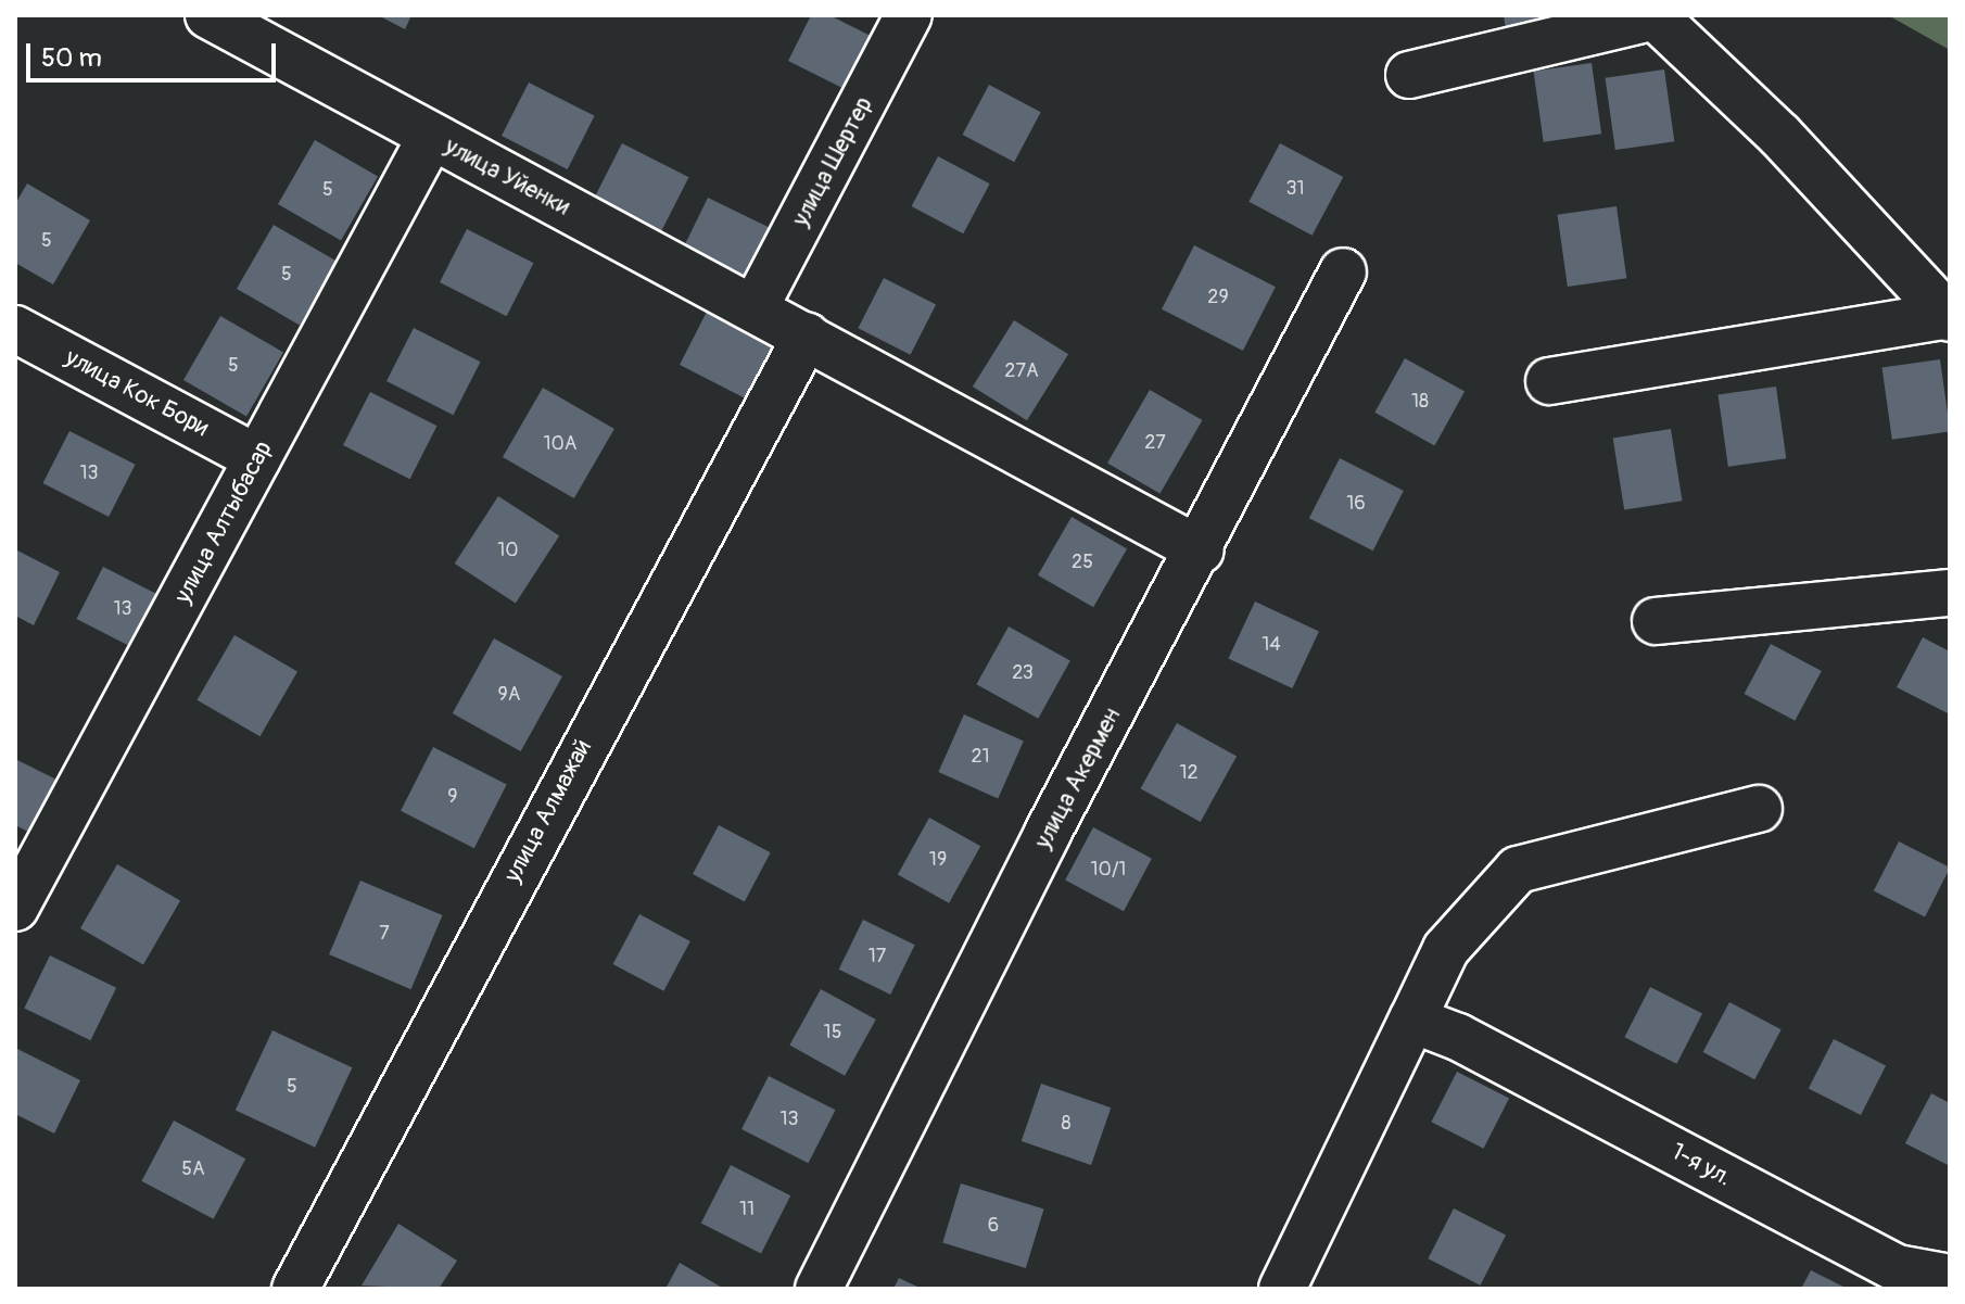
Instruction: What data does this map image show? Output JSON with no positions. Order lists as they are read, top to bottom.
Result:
{
  "streets": {
    "street": [
      "улица Шертер",
      "улица Уйенки",
      "улица Кок Бори",
      "улица Алтыбасар",
      "улица Акермен",
      "улица Алмажай",
      "1-я ул."
    ]
  },
  "crossings": [
    ["улица Шертер", "улица Уйенки"],
    ["улица Уйенки", "улица Алтыбасар"],
    ["улица Уйенки", "улица Акермен"],
    ["улица Уйенки", "улица Алмажай"],
    ["улица Кок Бори", "улица Алтыбасар"]
  ],
  "house_numbers": [
    "31",
    "5",
    "5",
    "5",
    "29",
    "5",
    "27А",
    "18",
    "27",
    "10А",
    "13",
    "16",
    "10",
    "25",
    "13",
    "14",
    "23",
    "9А",
    "21",
    "12",
    "9",
    "19",
    "10/1",
    "7",
    "17",
    "15",
    "5",
    "13",
    "8",
    "5А",
    "11",
    "6"
  ],
  "scale_bar": "50 m"
}
